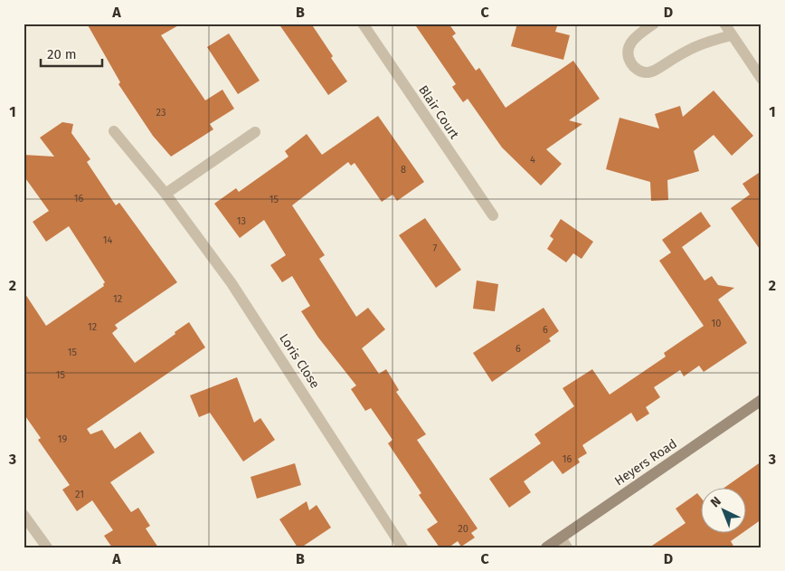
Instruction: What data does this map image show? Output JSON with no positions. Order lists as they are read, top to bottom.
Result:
{
  "streets": {
    "street": ["Blair Court", "Loris Close", "Heyers Road"]
  },
  "house_numbers": [
    "23",
    "4",
    "8",
    "16",
    "15",
    "13",
    "14",
    "7",
    "12",
    "10",
    "12",
    "6",
    "6",
    "15",
    "15",
    "19",
    "16",
    "21",
    "20"
  ],
  "scale_bar": "20 m",
  "north": "top left",
  "grid": {
    "columns": [
      "A",
      "B",
      "C",
      "D"
    ],
    "rows": ["1", "2", "3"]
  }
}
